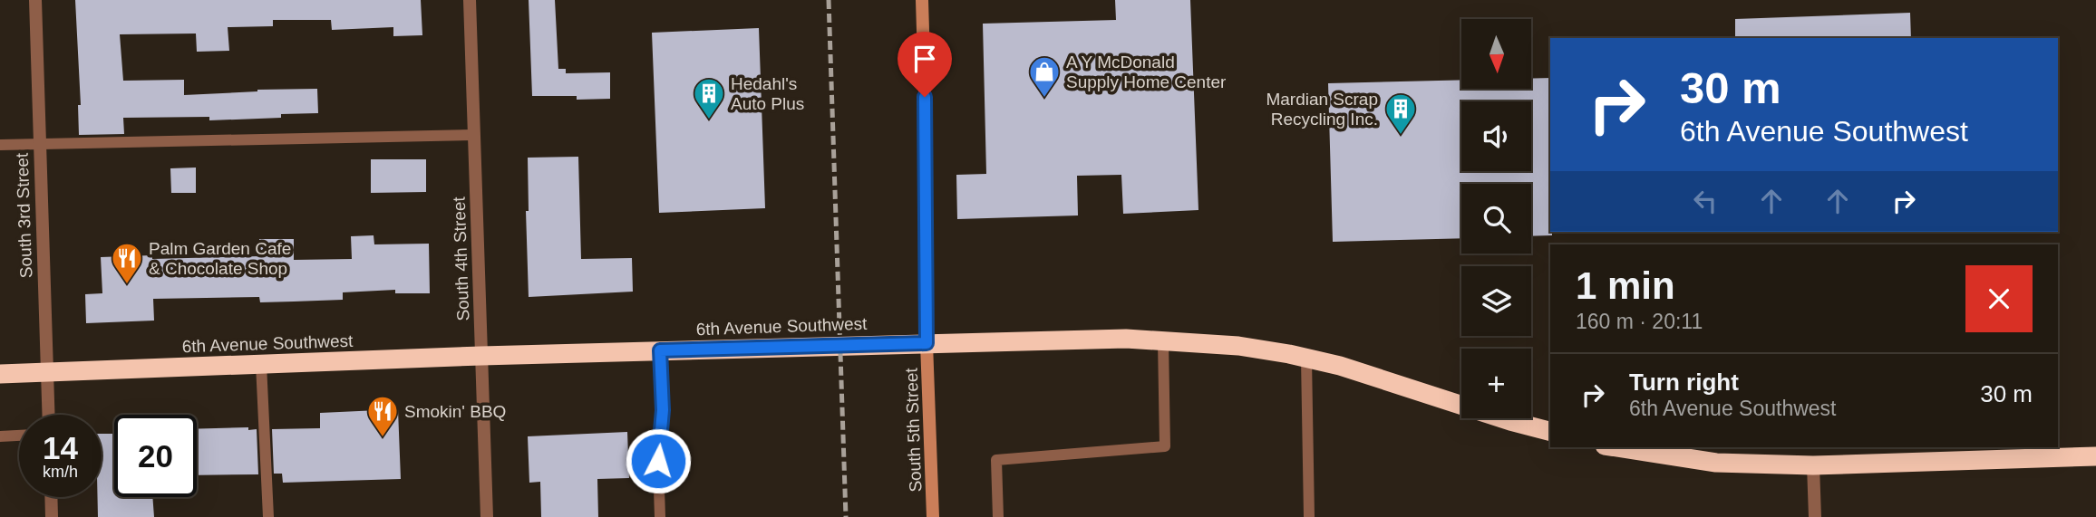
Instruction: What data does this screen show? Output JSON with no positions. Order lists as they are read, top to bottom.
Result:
{
  "streets": {
    "highway": ["6th Avenue Southwest"],
    "main road": ["South 5th Street"],
    "street": ["South 3rd Street", "South 4th Street"]
  },
  "crossings": [
    ["South 3rd Street", "6th Avenue Southwest"],
    ["South 4th Street", "6th Avenue Southwest"],
    ["6th Avenue Southwest", "South 5th Street"]
  ],
  "places": {
    "shop": ["A Y McDonald Supply Home Center"],
    "building": ["Hedahl's Auto Plus", "Mardian Scrap Recycling Inc."],
    "restaurant": ["Palm Garden Cafe & Chocolate Shop", "Smokin' BBQ"]
  },
  "north": "bottom",
  "page": {
    "map_buttons": "+",
    "turn": ["30 m", "6th Avenue Southwest"],
    "heading": ["1 min", "160 m · 20:11"],
    "list": [
      {
        "name": "Turn right",
        "note": "6th Avenue Southwest",
        "value": "30 m"
      }
    ],
    "speed": "14 km/h",
    "limit": "20"
  }
}
